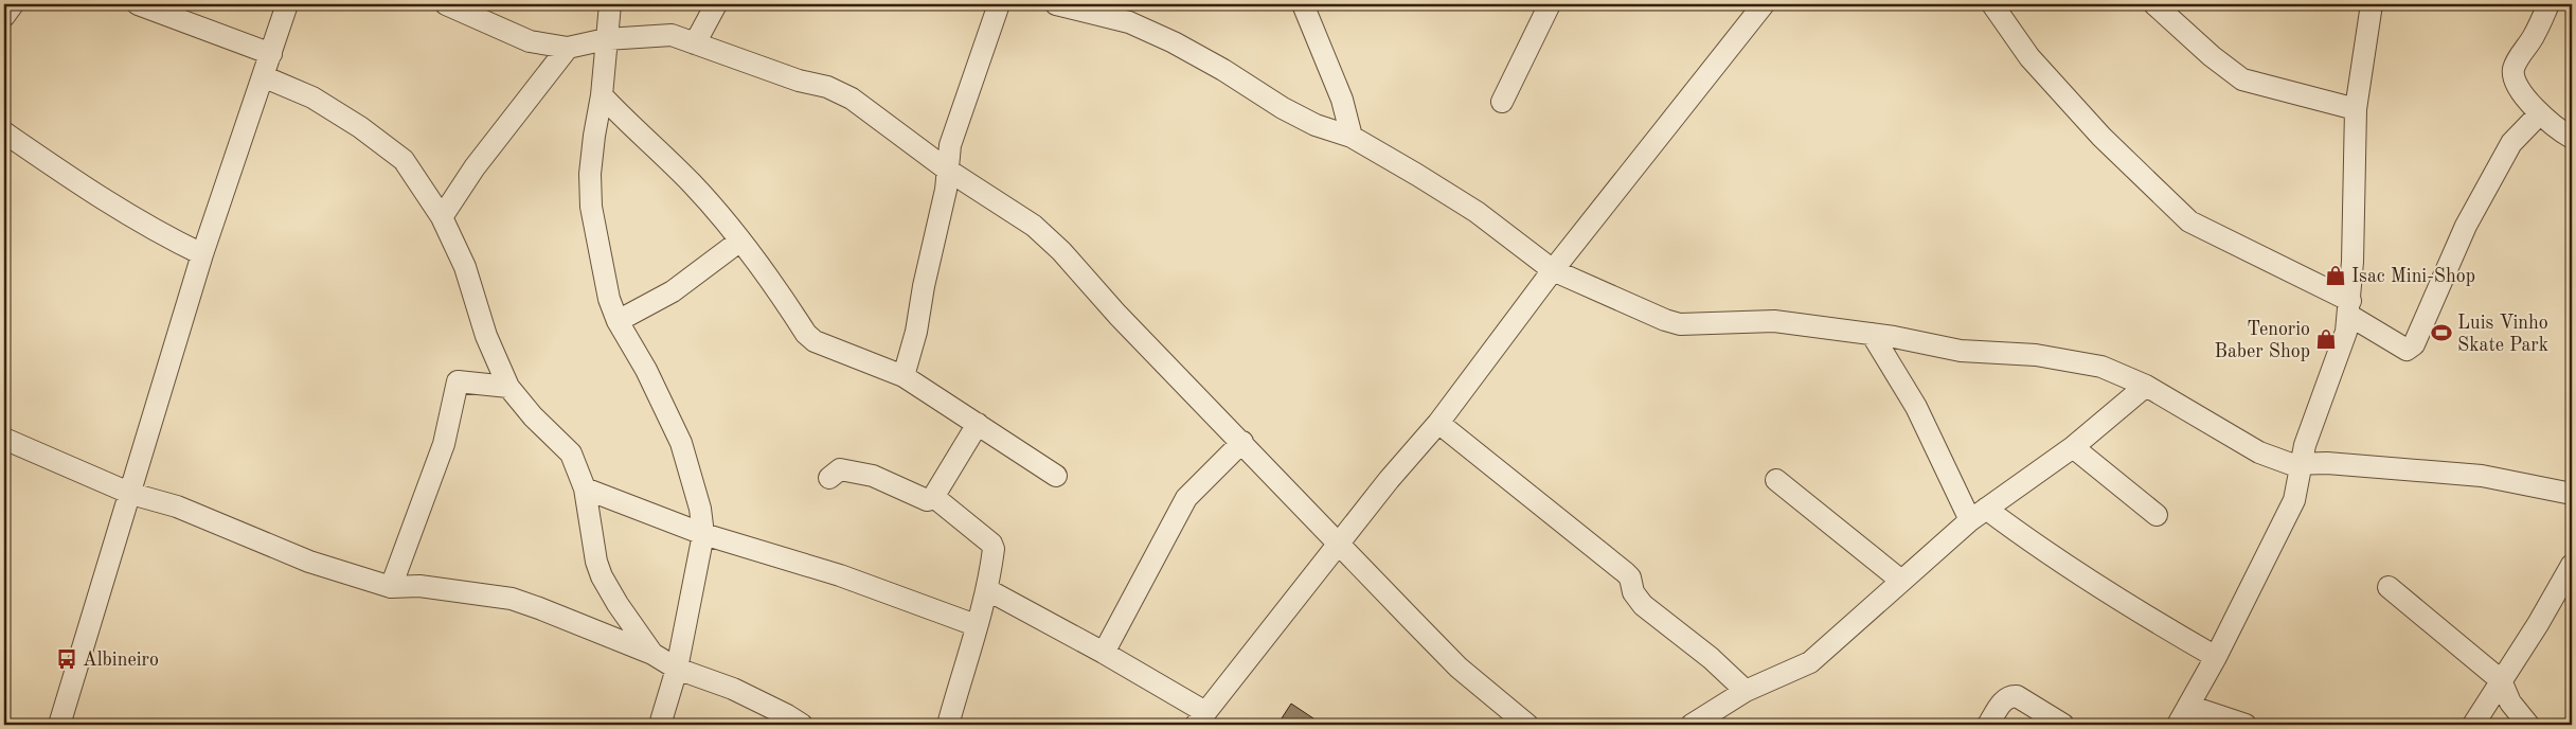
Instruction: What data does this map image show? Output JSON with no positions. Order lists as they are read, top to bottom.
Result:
{
  "places": {
    "shop": ["Isac Mini-Shop", "Tenorio Baber Shop"],
    "sports": ["Luis Vinho Skate Park"],
    "bus stop": ["Albineiro"]
  }
}
